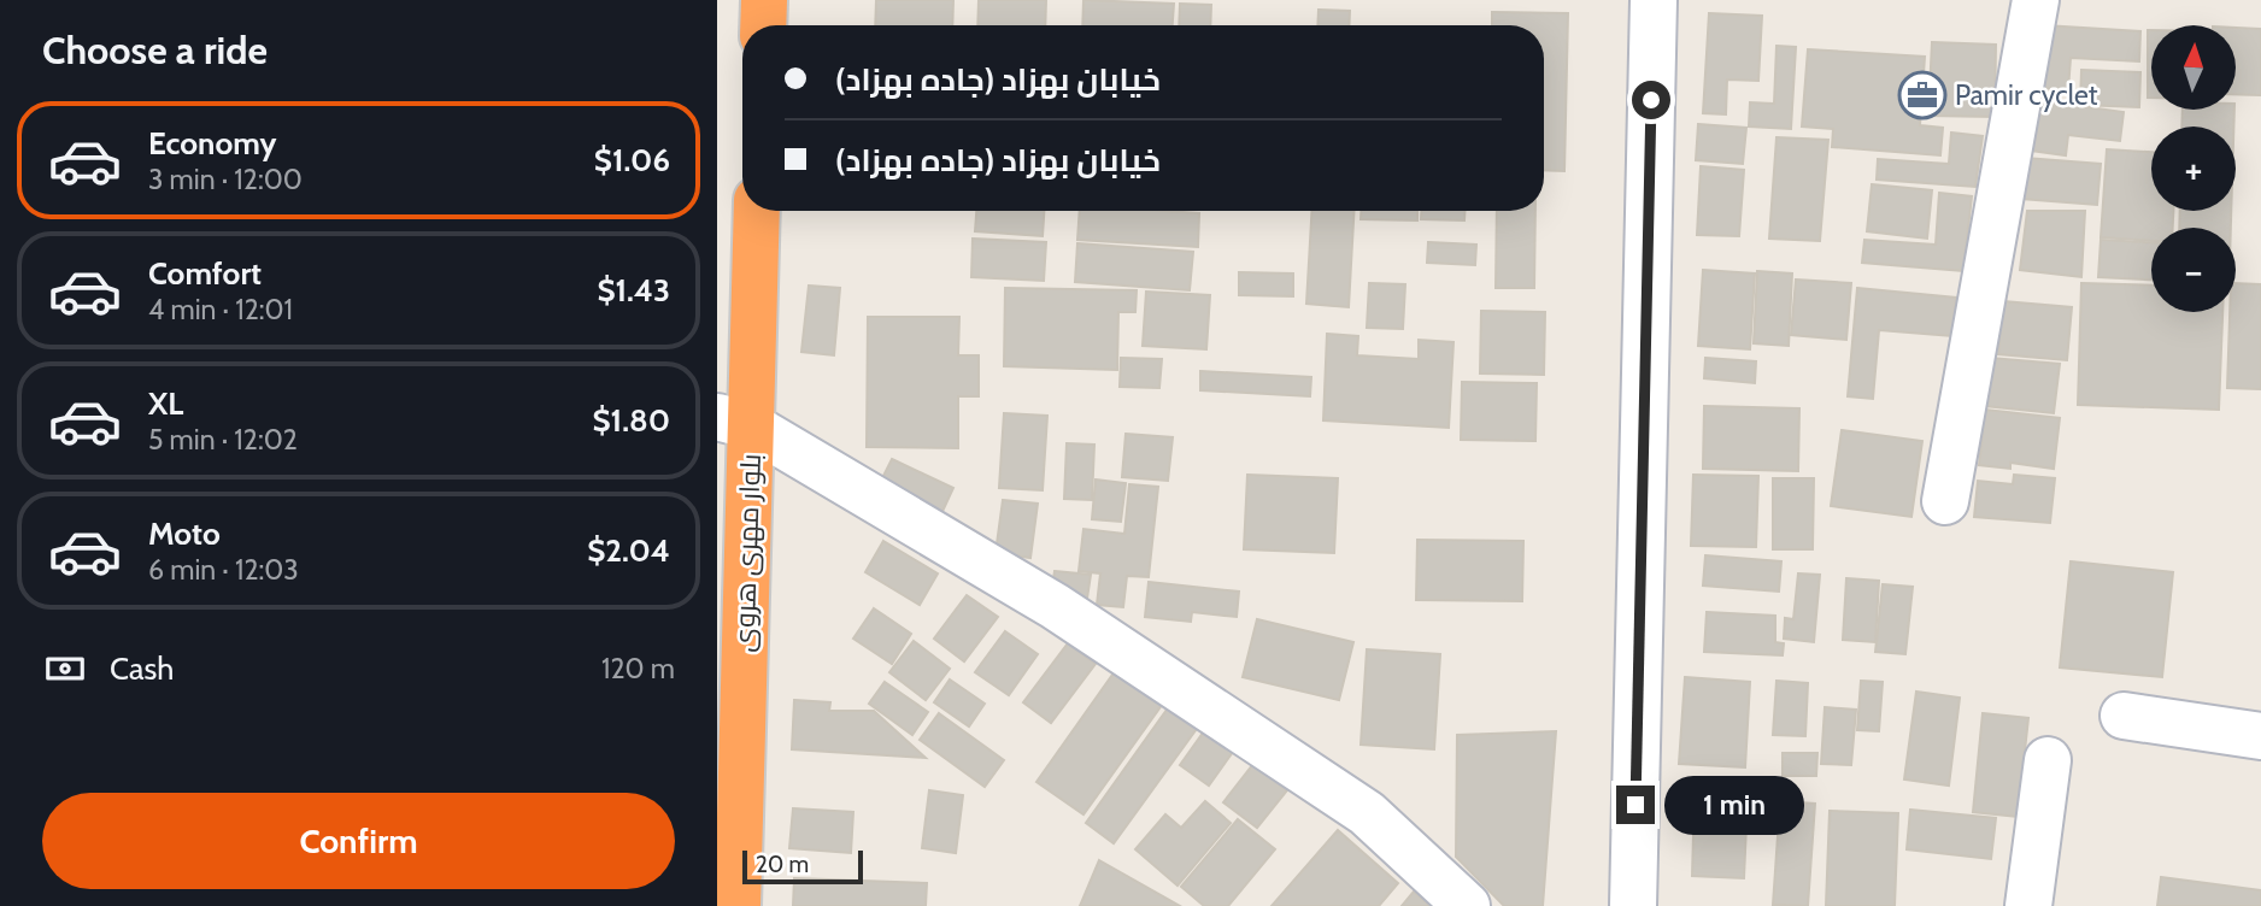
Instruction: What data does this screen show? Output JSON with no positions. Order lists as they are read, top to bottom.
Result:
{
  "streets": {
    "highway": ["بلوار مهری هروی"]
  },
  "places": {
    "office": ["Pamir cyclet"]
  },
  "scale_bar": "20 m",
  "north": "top",
  "page": {
    "heading": "Choose a ride",
    "map_buttons": ["+", "−"],
    "banner": ["خیابان بهزاد (جاده بهزاد)", "خیابان بهزاد (جاده بهزاد)"],
    "list": [
      {
        "name": "Economy",
        "note": "3 min · 12:00",
        "value": "$1.06"
      },
      {
        "name": "Comfort",
        "note": "4 min · 12:01",
        "value": "$1.43"
      },
      {
        "name": "XL",
        "note": "5 min · 12:02",
        "value": "$1.80"
      },
      {
        "name": "Moto",
        "note": "6 min · 12:03",
        "value": "$2.04"
      }
    ],
    "pay": ["Cash", "120 m"],
    "buttons": "Confirm",
    "bubble": "1 min",
    "scale": "20 m"
  }
}
